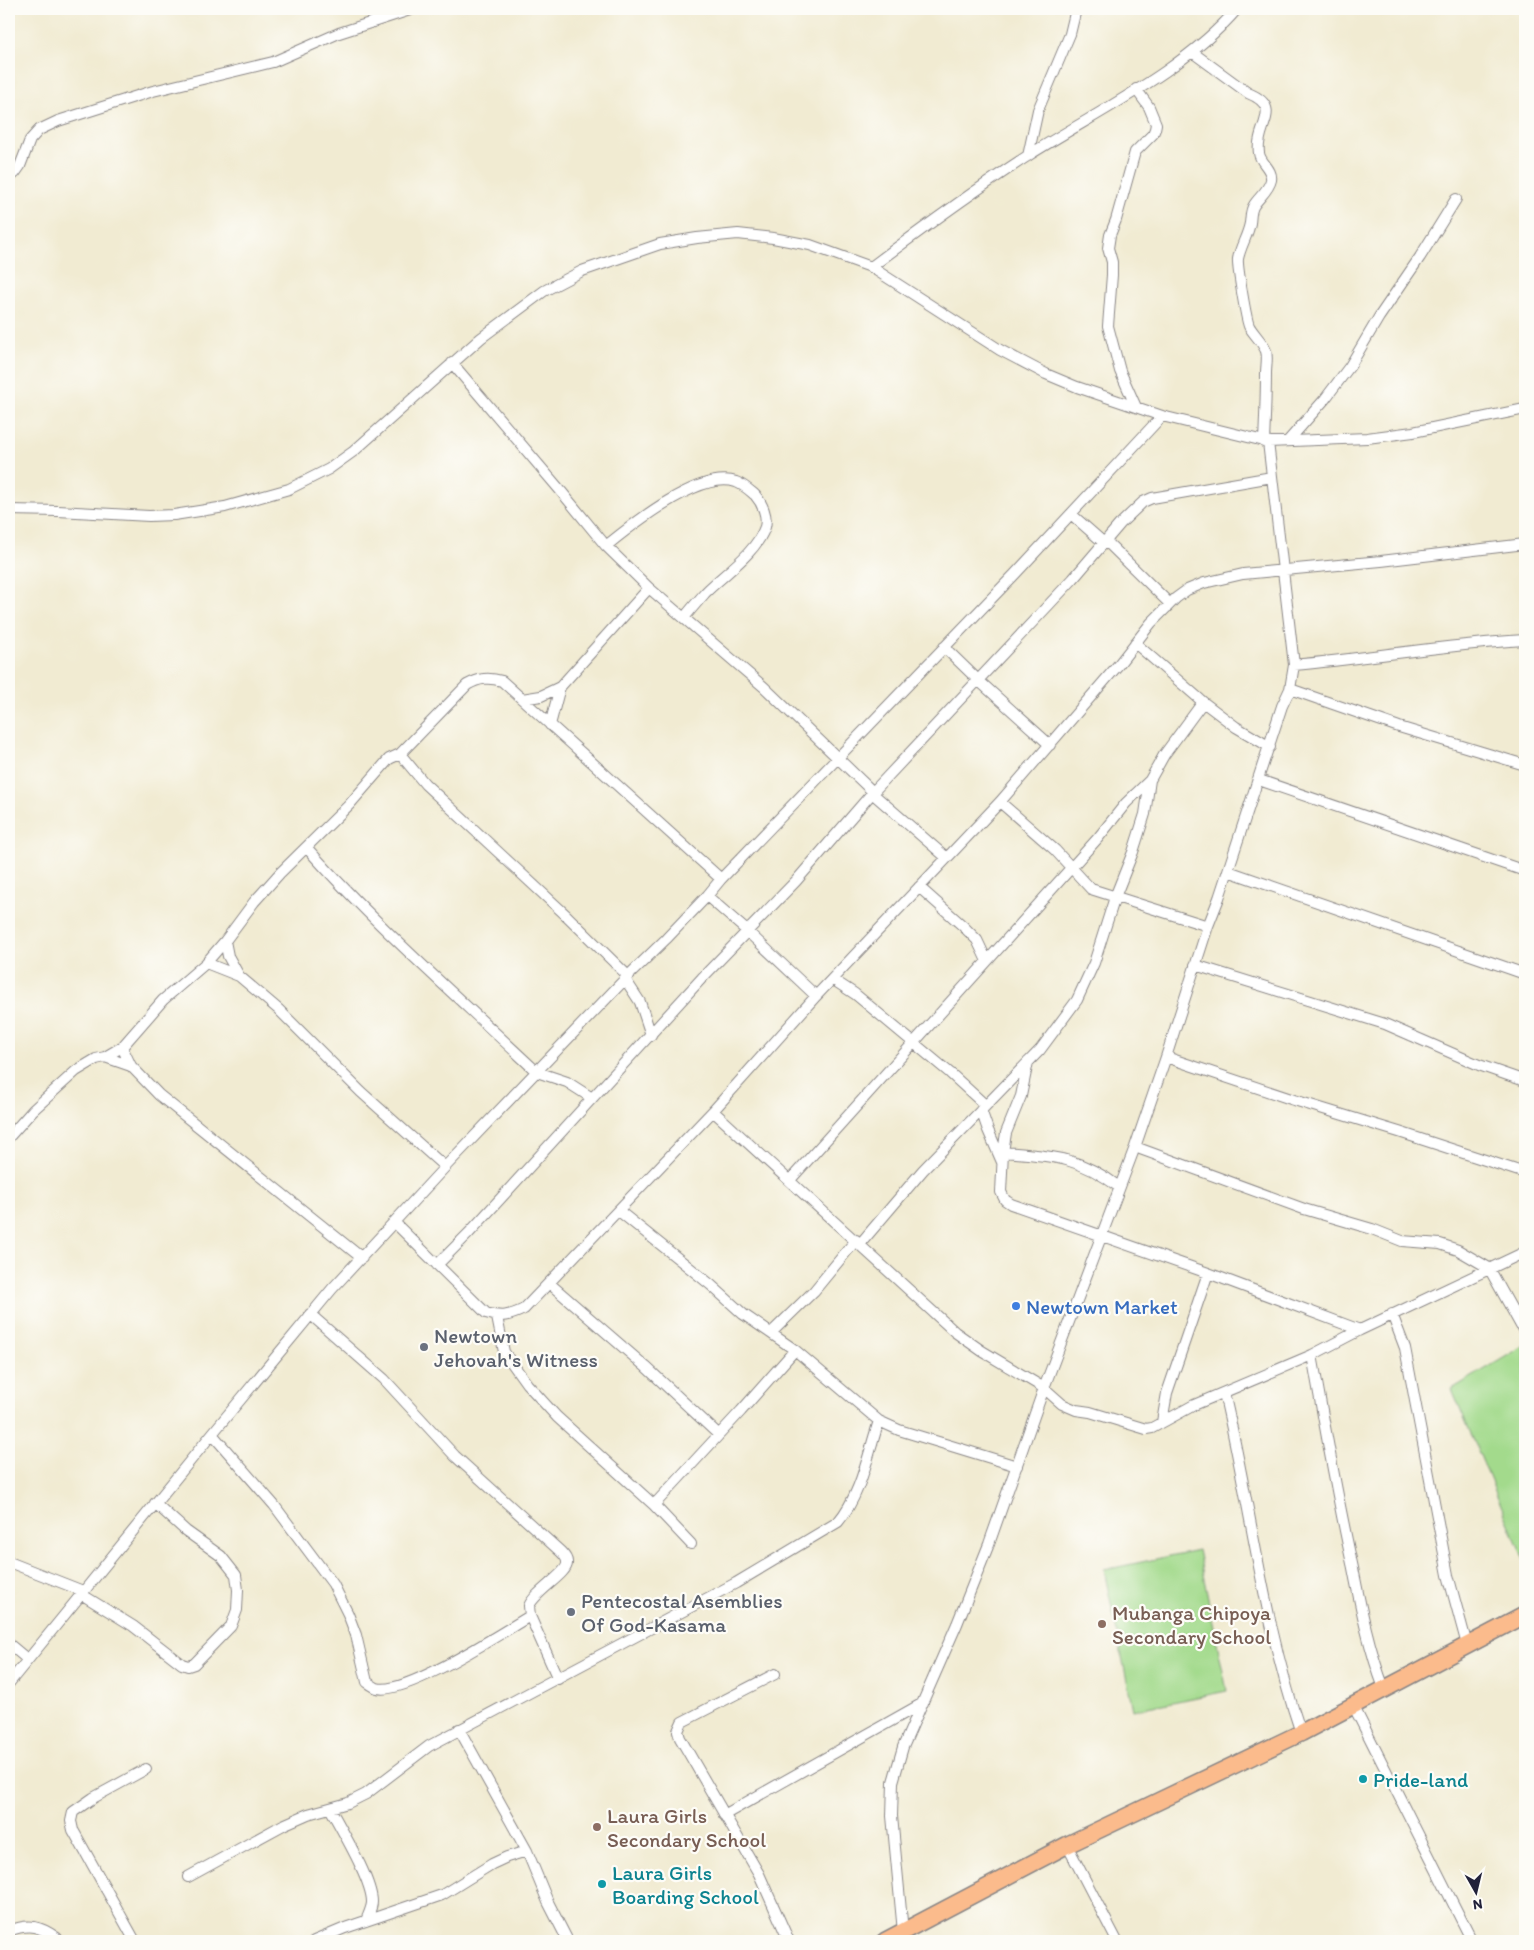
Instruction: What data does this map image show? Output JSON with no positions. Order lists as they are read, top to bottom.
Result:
{
  "places": [
    "Newtown Market",
    "Newtown Jehovah's Witness",
    "Pentecostal Asemblies Of God-Kasama",
    "Mubanga Chipoya Secondary School",
    "Pride-land",
    "Laura Girls Secondary School",
    "Laura Girls Boarding School"
  ],
  "north": "bottom"
}
